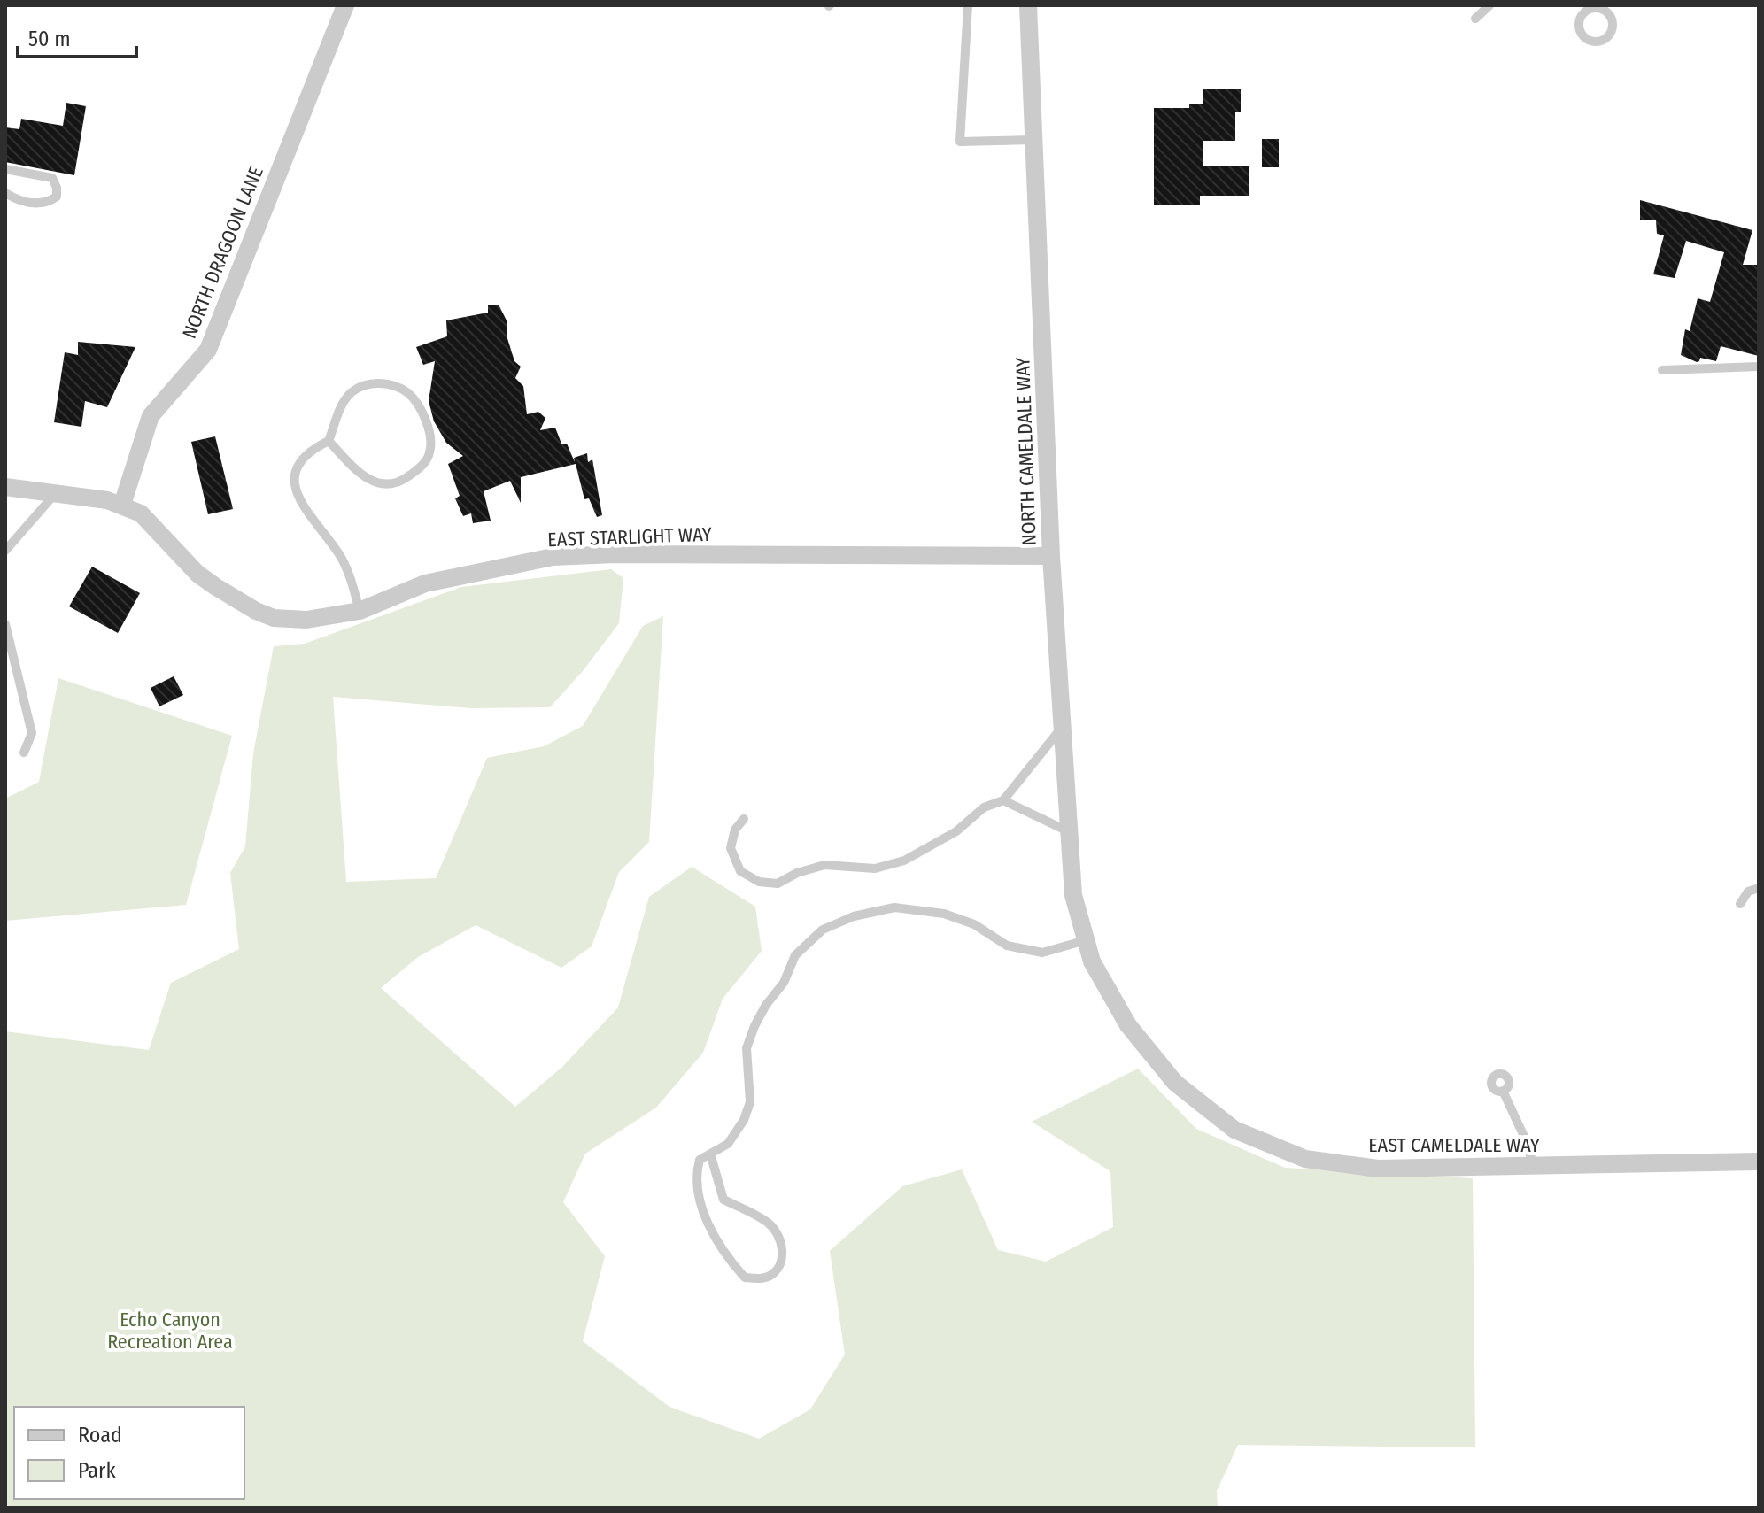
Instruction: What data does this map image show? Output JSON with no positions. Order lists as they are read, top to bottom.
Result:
{
  "streets": {
    "street": [
      "NORTH DRAGOON LANE",
      "NORTH CAMELDALE WAY",
      "EAST STARLIGHT WAY",
      "EAST CAMELDALE WAY"
    ]
  },
  "crossings": [
    ["NORTH DRAGOON LANE", "EAST STARLIGHT WAY"],
    ["NORTH CAMELDALE WAY", "EAST STARLIGHT WAY"],
    ["NORTH CAMELDALE WAY", "EAST CAMELDALE WAY"]
  ],
  "parks": ["Echo Canyon Recreation Area"],
  "legend": ["Road", "Park"],
  "scale_bar": "50 m"
}
